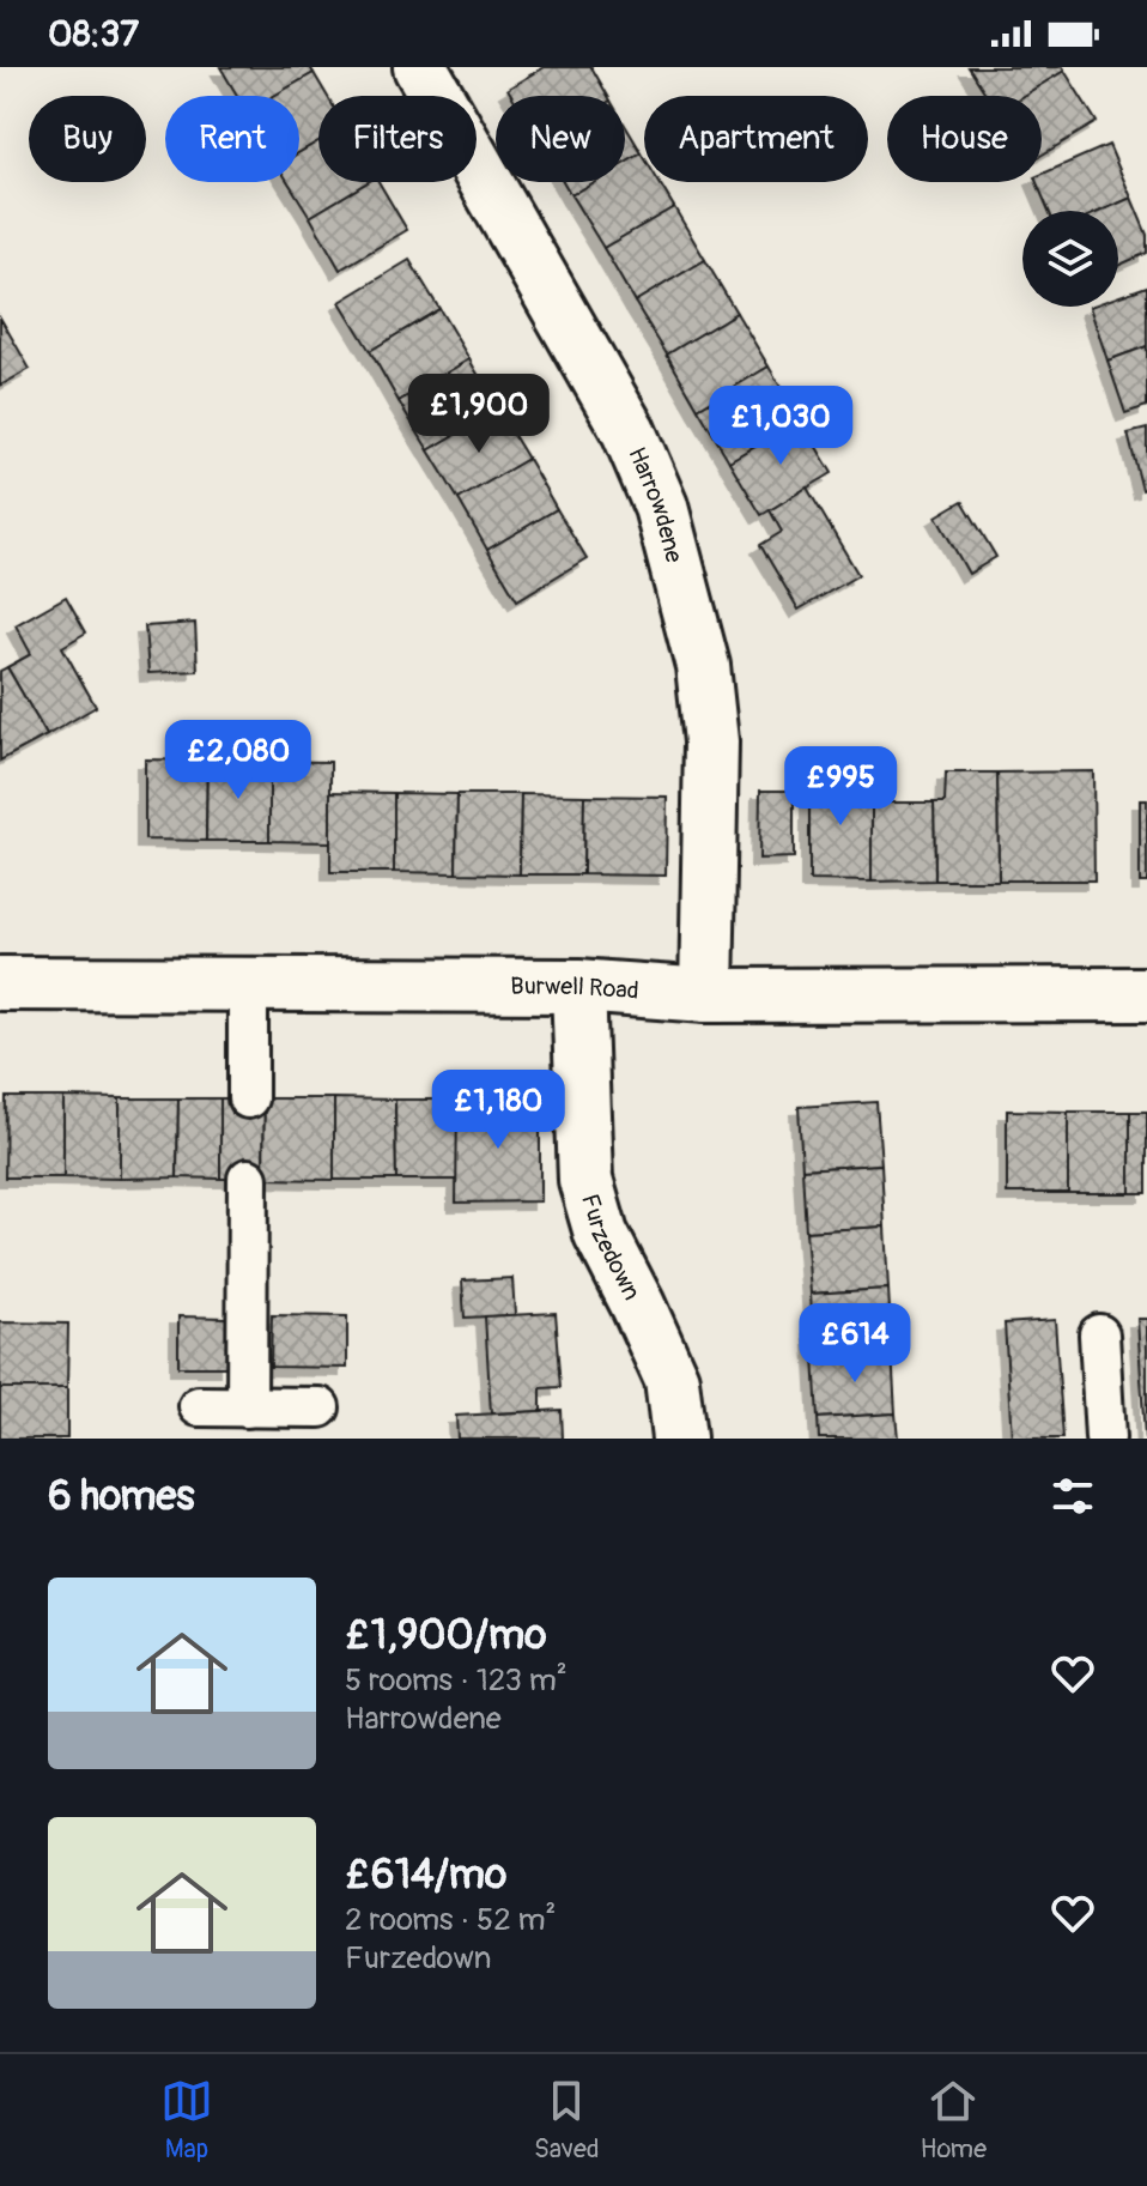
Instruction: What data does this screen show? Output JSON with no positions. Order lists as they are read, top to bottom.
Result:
{
  "streets": {
    "street": ["Harrowdene", "Burwell Road", "Furzedown"]
  },
  "crossings": [
    ["Harrowdene", "Burwell Road"],
    ["Burwell Road", "Furzedown"]
  ],
  "page": {
    "status": "08:37",
    "chip": [
      "Buy",
      "Rent",
      "Filters",
      "New",
      "Apartment",
      "House"
    ],
    "price": [
      "£1,900",
      "£1,030",
      "£2,080",
      "£995",
      "£1,180",
      "£614"
    ],
    "heading": "6 homes",
    "list": [
      {
        "name": "£1,900/mo",
        "note": "5 rooms · 123 m² · Harrowdene"
      },
      {
        "name": "£614/mo",
        "note": "2 rooms · 52 m² · Furzedown"
      }
    ],
    "tabs": ["Map", "Saved", "Home"]
  }
}
